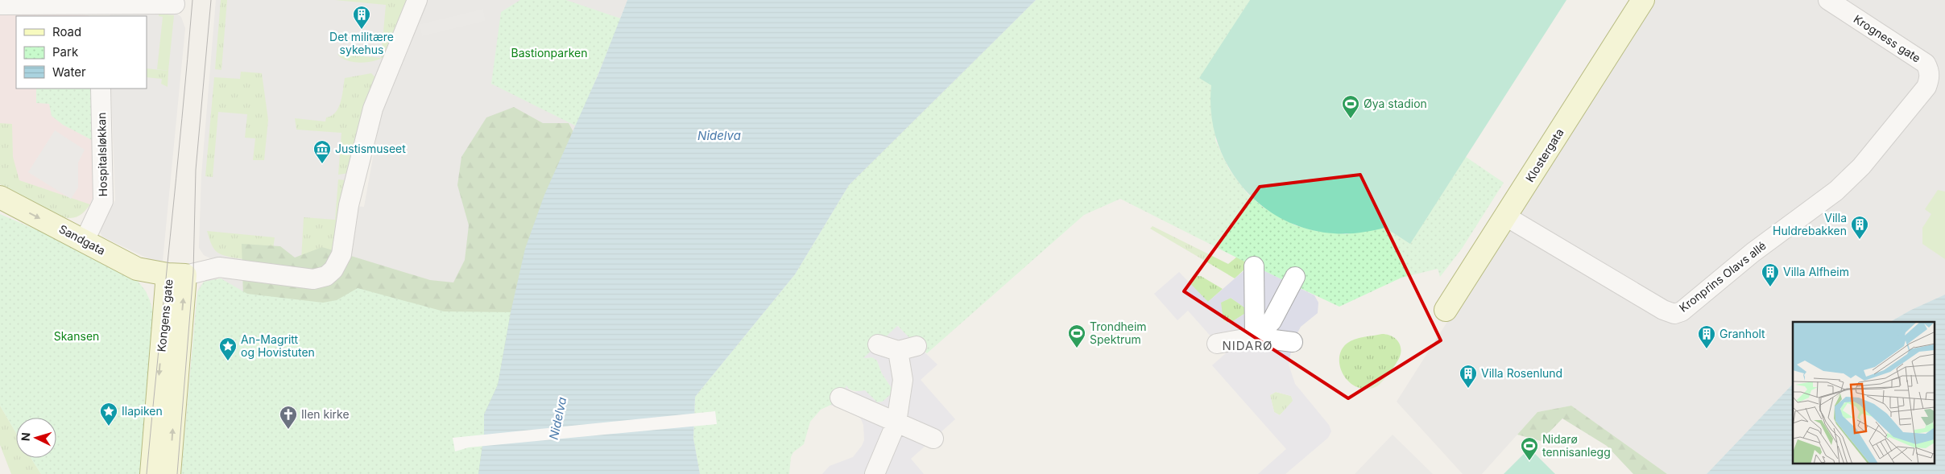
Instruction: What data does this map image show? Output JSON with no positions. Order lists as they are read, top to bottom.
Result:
{
  "streets": {
    "main road": ["Klostergata", "Sandgata", "Kongens gate"],
    "street": ["Krogness gate", "Hospitalsløkkan", "Kronprins Olavs allé"]
  },
  "crossings": [
    ["Krogness gate", "Kronprins Olavs allé"],
    ["Hospitalsløkkan", "Sandgata"],
    ["Klostergata", "Kronprins Olavs allé"],
    ["Sandgata", "Kongens gate"]
  ],
  "one_way": ["Sandgata"],
  "districts": ["NIDARØ"],
  "water": ["Nidelva"],
  "parks": ["Bastionparken", "Skansen"],
  "places": {
    "building": [
      "Det militære sykehus",
      "Villa Huldrebakken",
      "Villa Alfheim",
      "Granholt",
      "Villa Rosenlund"
    ],
    "sports": ["Øya stadion", "Trondheim Spektrum", "Nidarø tennisanlegg"],
    "museum": ["Justismuseet"],
    "place": ["An-Magritt og Hovistuten", "Ilapiken"],
    "church": ["Ilen kirke"]
  },
  "legend": ["Road", "Park", "Water"],
  "north": "left"
}
